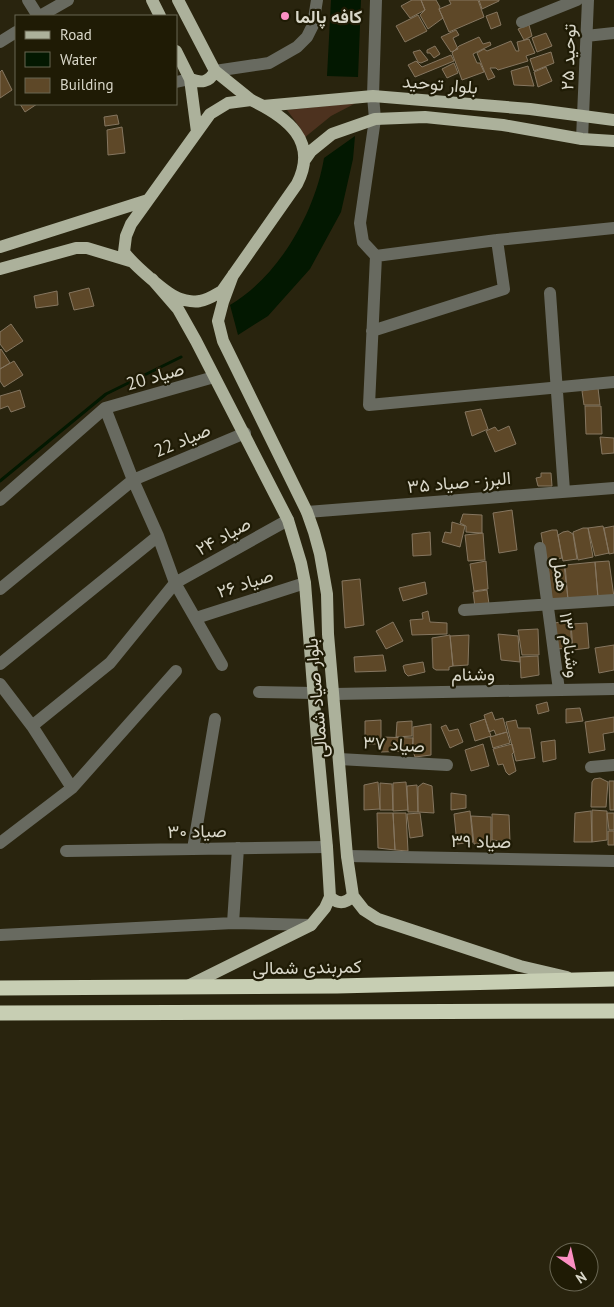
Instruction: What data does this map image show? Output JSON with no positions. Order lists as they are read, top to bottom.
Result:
{
  "streets": {
    "highway": ["کمربندی شمالی"],
    "main road": ["بلوار توحید", "بلوار صیاد شمالی"],
    "street": [
      "توحید ۲۵",
      "صیاد 20",
      "صیاد 22",
      "البرز - صیاد ۳۵",
      "صیاد ۲۴",
      "همل",
      "صیاد ۲۶",
      "وشنام ۱۳",
      "وشنام",
      "صیاد ۳۷",
      "صیاد ۳۰",
      "صیاد ۳۹"
    ]
  },
  "crossings": [
    ["توحید ۲۵", "بلوار توحید"],
    ["صیاد 20", "بلوار صیاد شمالی"],
    ["صیاد 22", "بلوار صیاد شمالی"],
    ["البرز - صیاد ۳۵", "بلوار صیاد شمالی"],
    ["صیاد ۲۴", "بلوار صیاد شمالی"],
    ["همل", "وشنام ۱۳"],
    ["صیاد ۲۶", "بلوار صیاد شمالی"],
    ["وشنام ۱۳", "وشنام"],
    ["وشنام", "بلوار صیاد شمالی"],
    ["بلوار صیاد شمالی", "صیاد ۳۷"],
    ["بلوار صیاد شمالی", "صیاد ۳۰"],
    ["بلوار صیاد شمالی", "صیاد ۳۹"]
  ],
  "places": ["کافه پالما"],
  "legend": ["Road", "Water", "Building"],
  "north": "bottom right"
}
